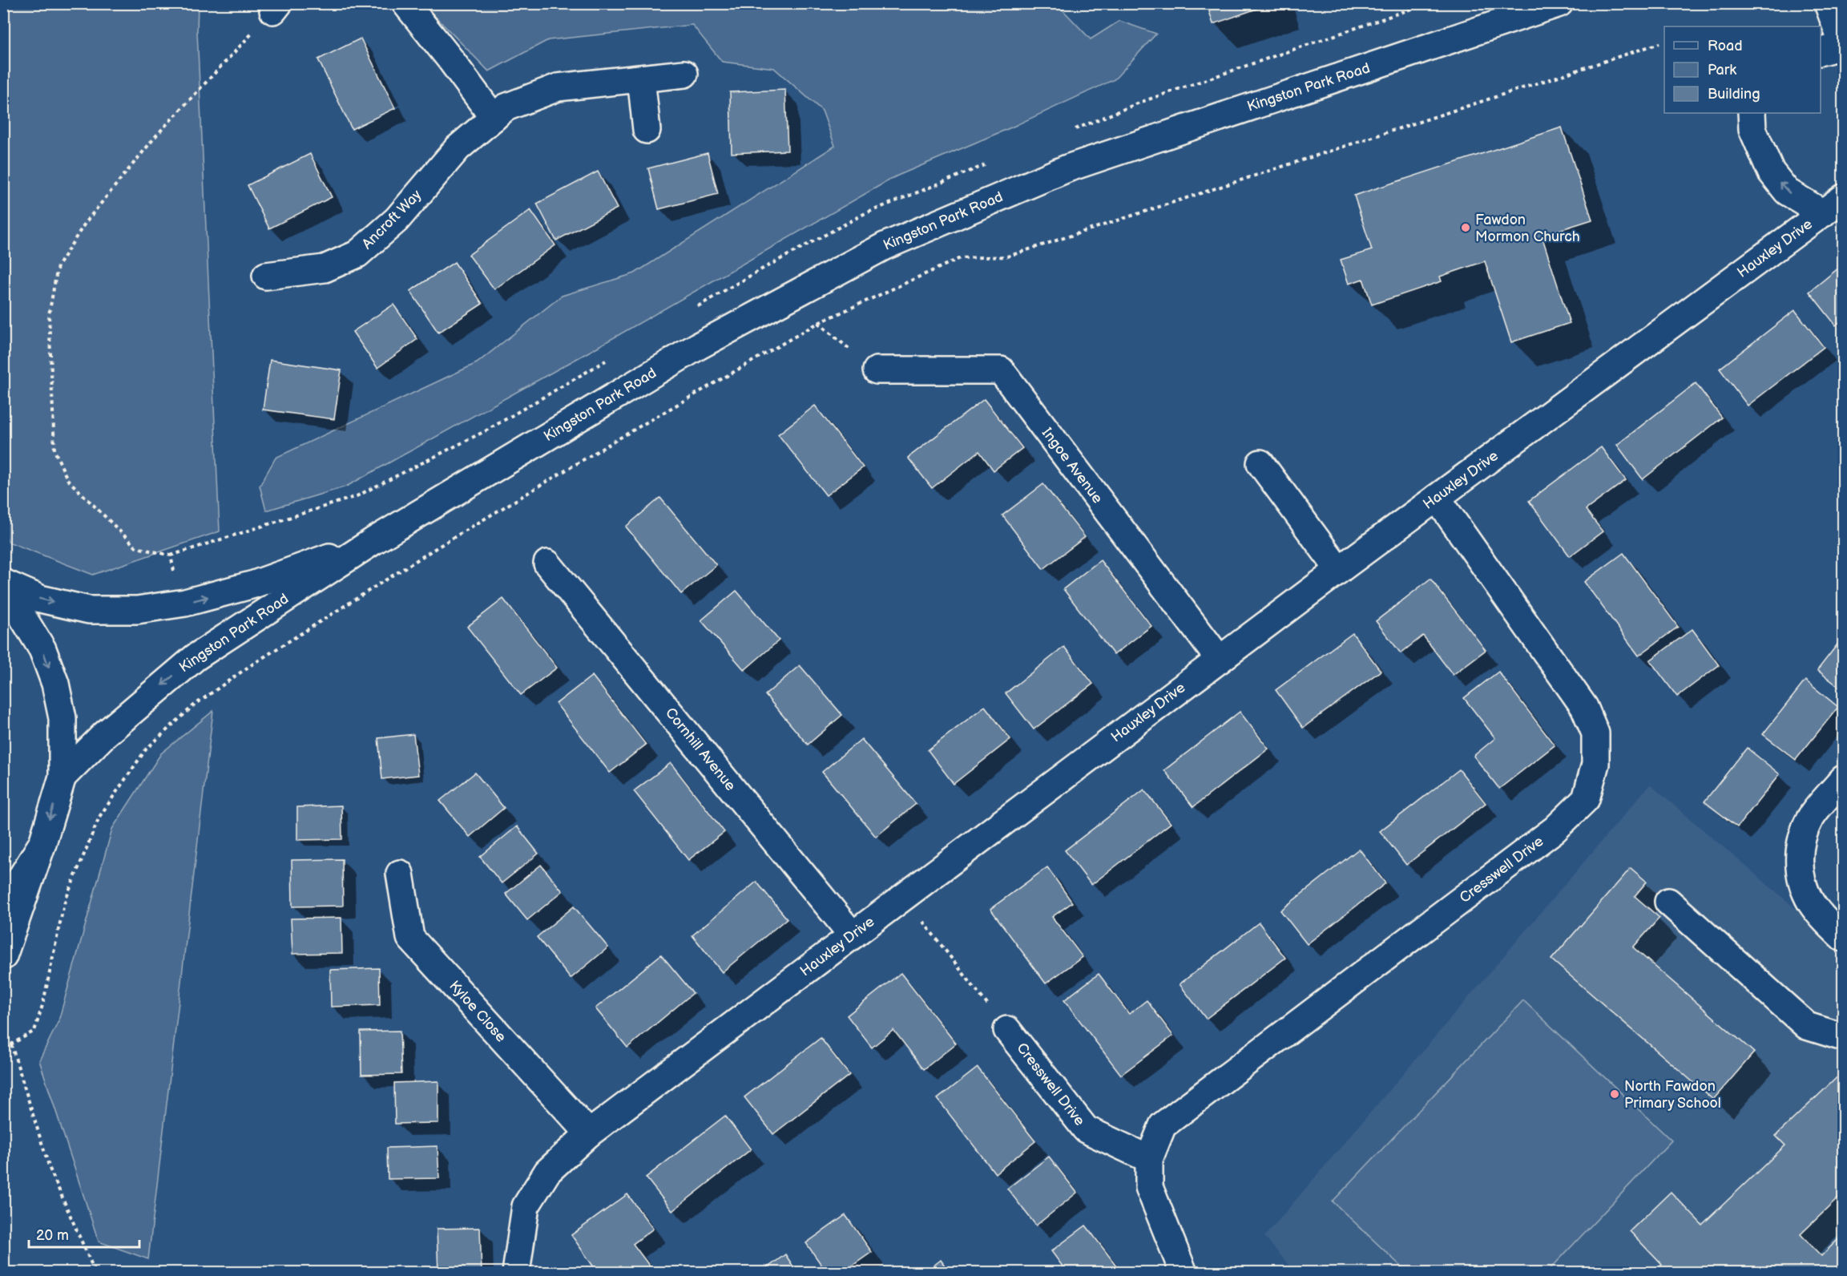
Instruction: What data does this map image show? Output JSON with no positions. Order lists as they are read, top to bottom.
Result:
{
  "streets": {
    "main road": [
      "Kingston Park Road",
      "Ancroft Way",
      "Hauxley Drive",
      "Ingoe Avenue",
      "Cornhill Avenue",
      "Cresswell Drive",
      "Kyloe Close"
    ]
  },
  "crossings": [
    ["Hauxley Drive", "Ingoe Avenue"],
    ["Hauxley Drive", "Cornhill Avenue"],
    ["Hauxley Drive", "Cresswell Drive"],
    ["Hauxley Drive", "Kyloe Close"]
  ],
  "places": ["Fawdon Mormon Church", "North Fawdon Primary School"],
  "legend": ["Road", "Park", "Building"],
  "scale_bar": "20 m"
}
